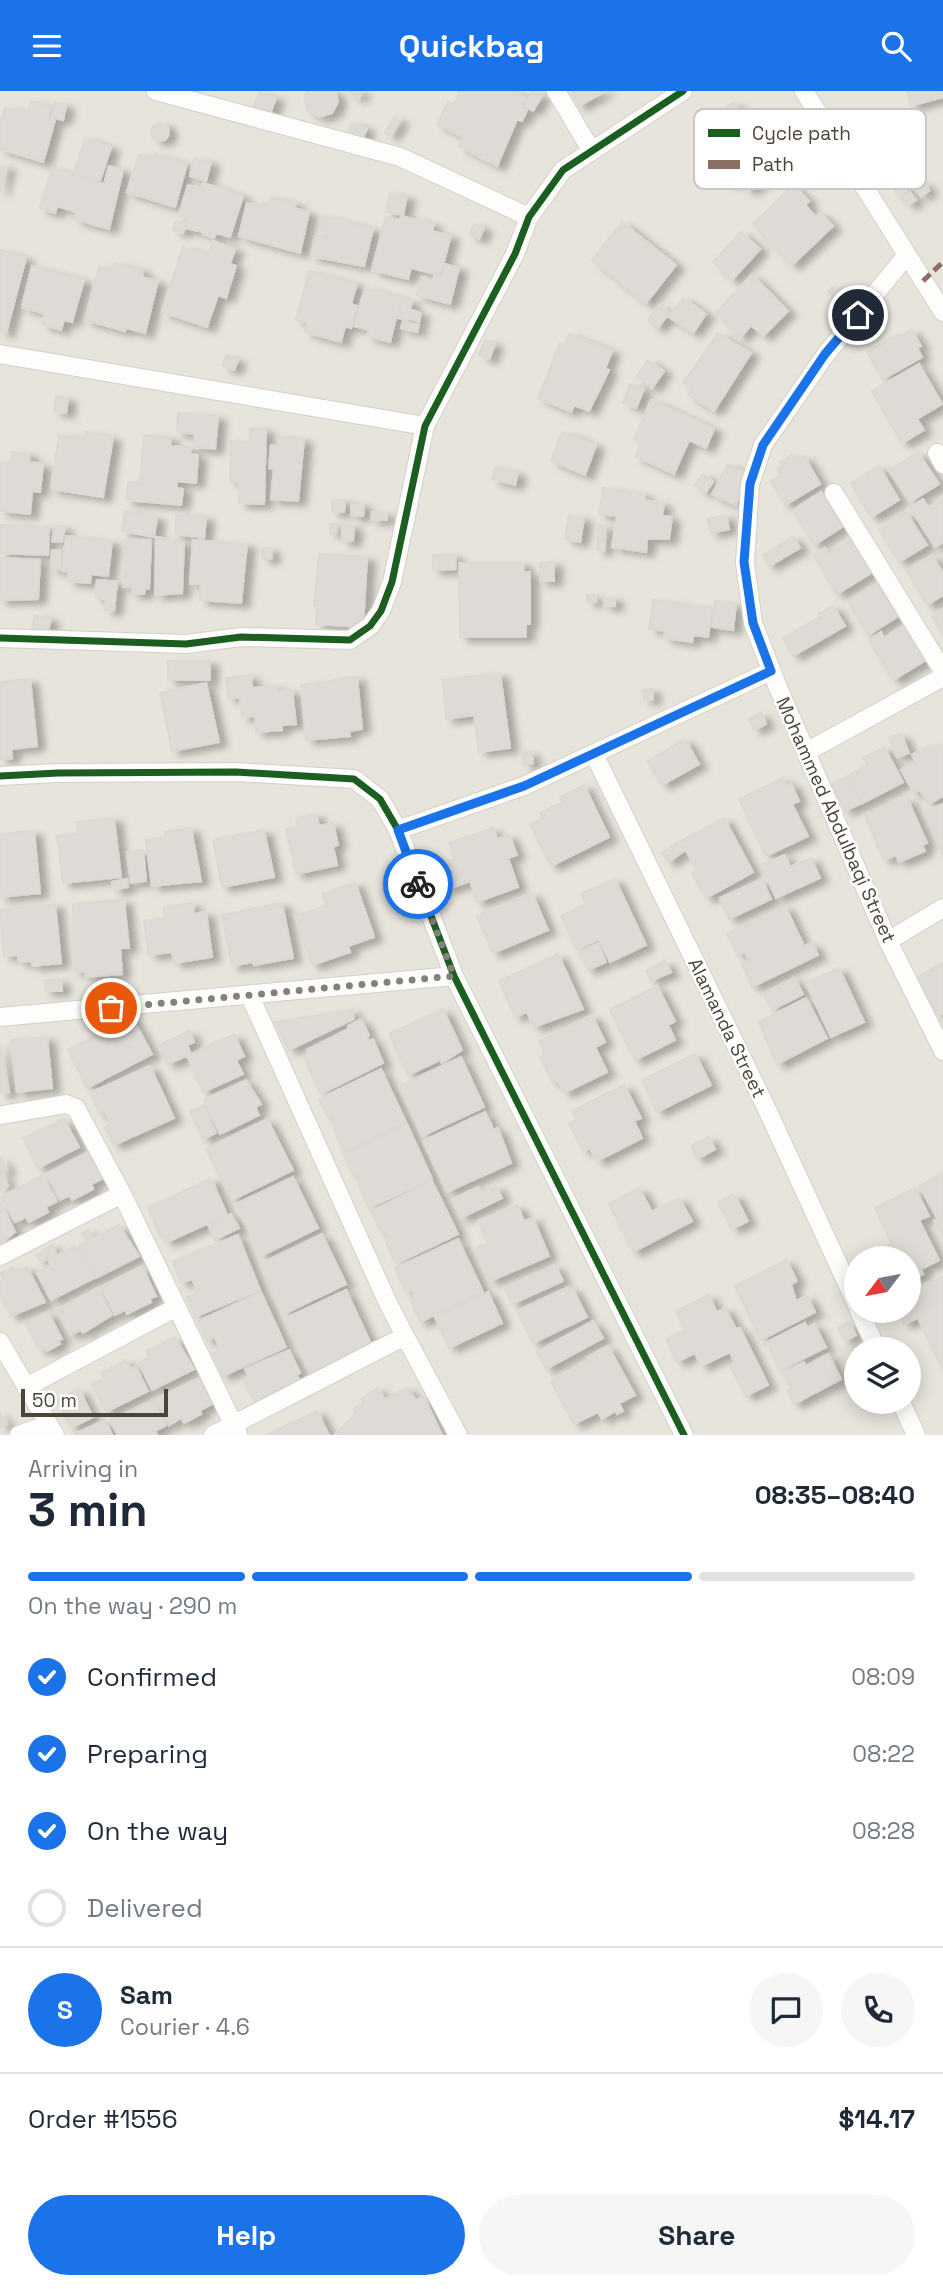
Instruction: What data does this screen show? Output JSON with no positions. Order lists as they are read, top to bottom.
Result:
{
  "streets": {
    "street": ["Mohammed Abdulbaqi Street", "Alamanda Street"]
  },
  "legend": ["Cycle path", "Path"],
  "scale_bar": "50 m",
  "north": "bottom left",
  "page": {
    "header": "Quickbag",
    "scale": "50 m",
    "heading": ["3 min", "Arriving in", "08:35–08:40"],
    "panel": [
      "Sam",
      "Courier · 4.6",
      "Order #1556",
      "$14.17"
    ],
    "bar": "On the way · 290 m",
    "list": [
      ["Confirmed", "08:09"],
      ["Preparing", "08:22"],
      ["On the way", "08:28"],
      "Delivered"
    ],
    "round": "S",
    "buttons": ["Help", "Share"]
  }
}
